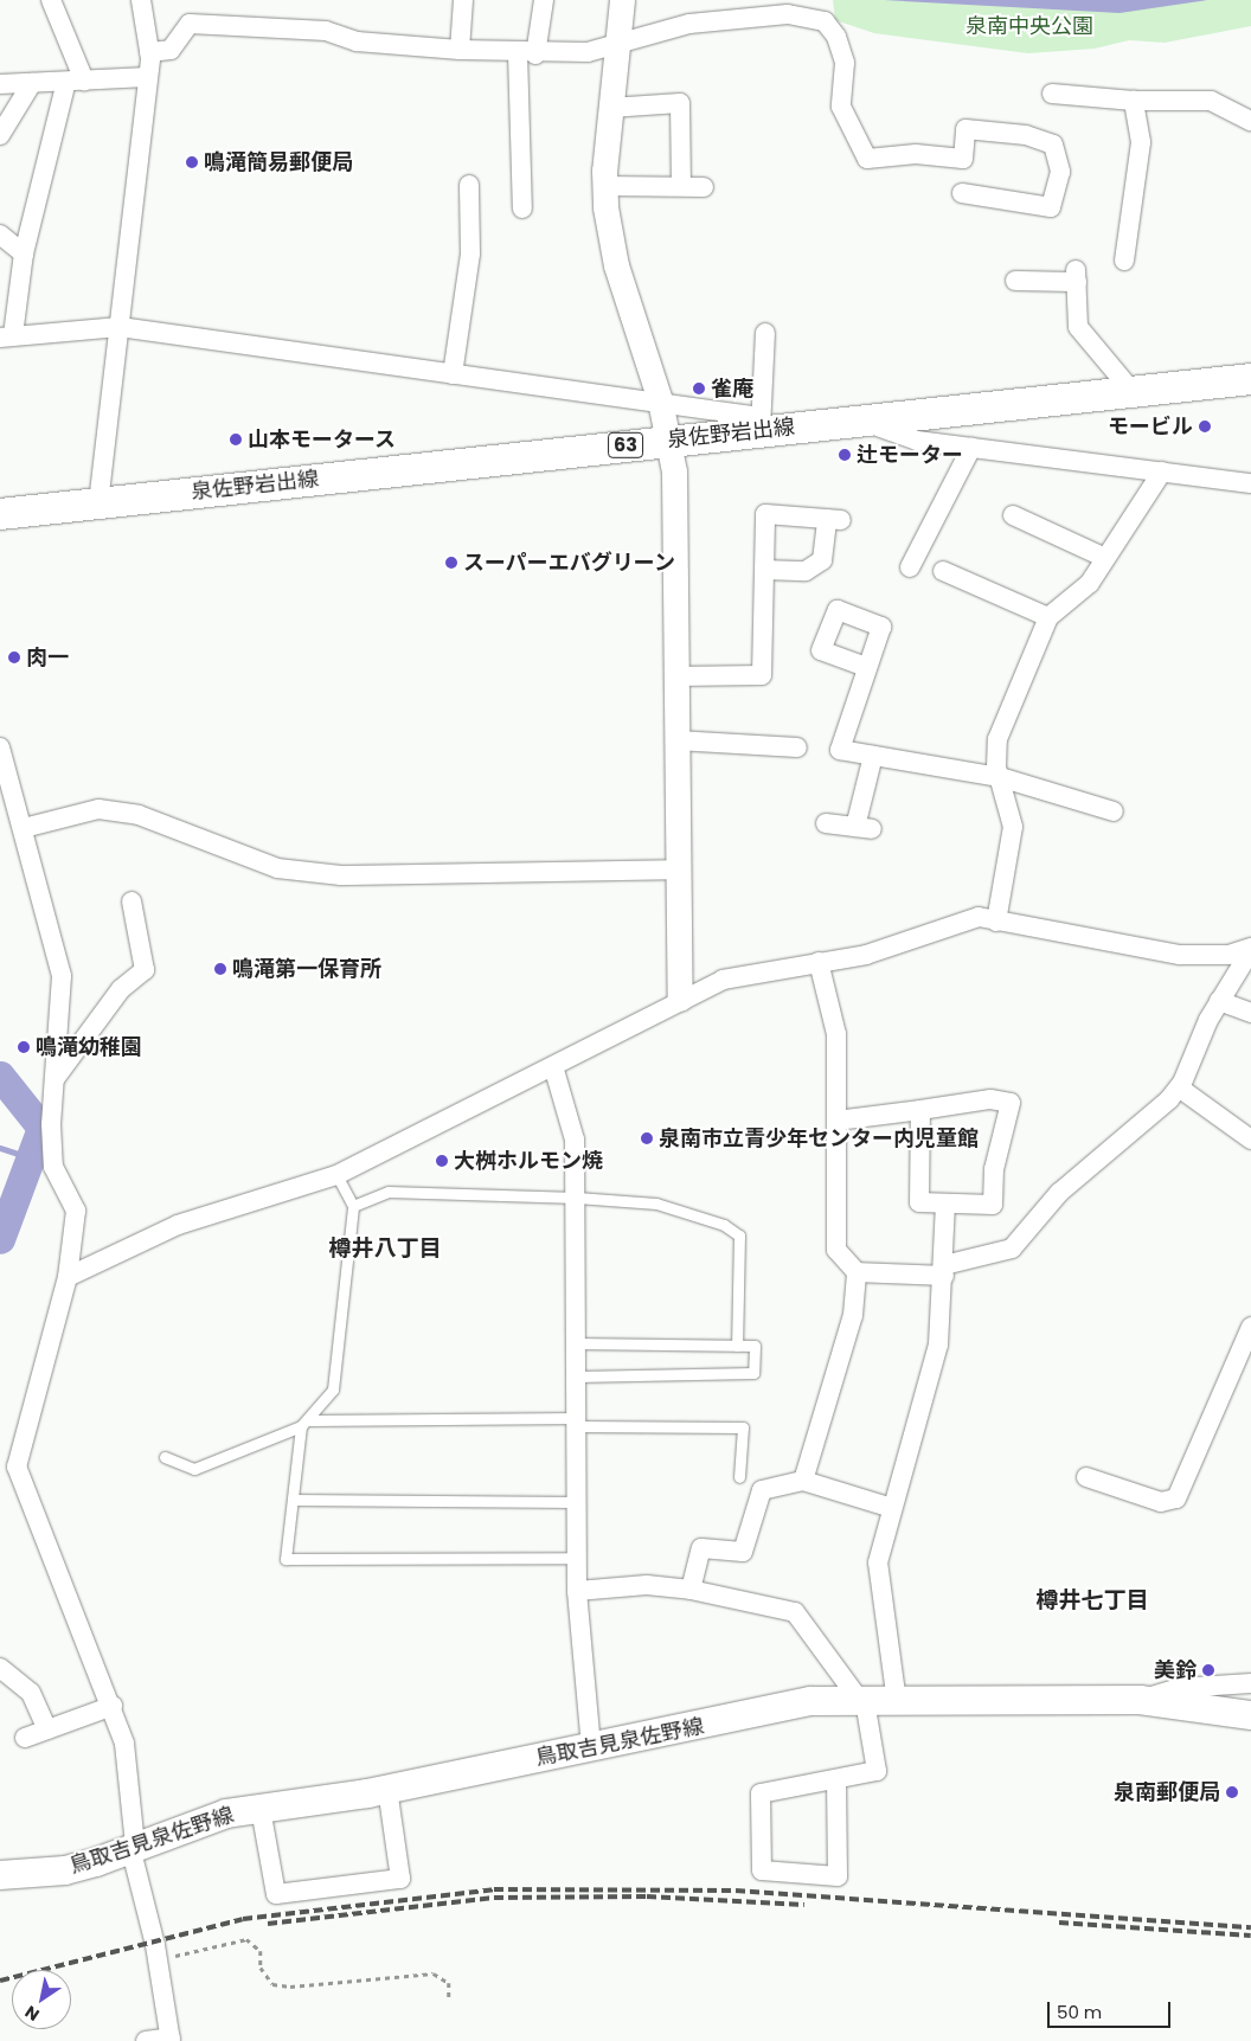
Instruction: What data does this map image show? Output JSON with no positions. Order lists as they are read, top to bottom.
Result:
{
  "streets": {
    "main road": ["泉佐野岩出線", "63", "鳥取吉見泉佐野線"]
  },
  "districts": ["樽井八丁目", "樽井七丁目"],
  "parks": ["泉南中央公園"],
  "places": [
    "鳴滝簡易郵便局",
    "雀庵",
    "モービル",
    "山本モータース",
    "辻モーター",
    "スーパーエバグリーン",
    "肉一",
    "鳴滝第一保育所",
    "鳴滝幼稚園",
    "泉南市立青少年センター内児童館",
    "大桝ホルモン焼",
    "美鈴",
    "泉南郵便局"
  ],
  "scale_bar": "50 m",
  "north": "bottom left"
}
